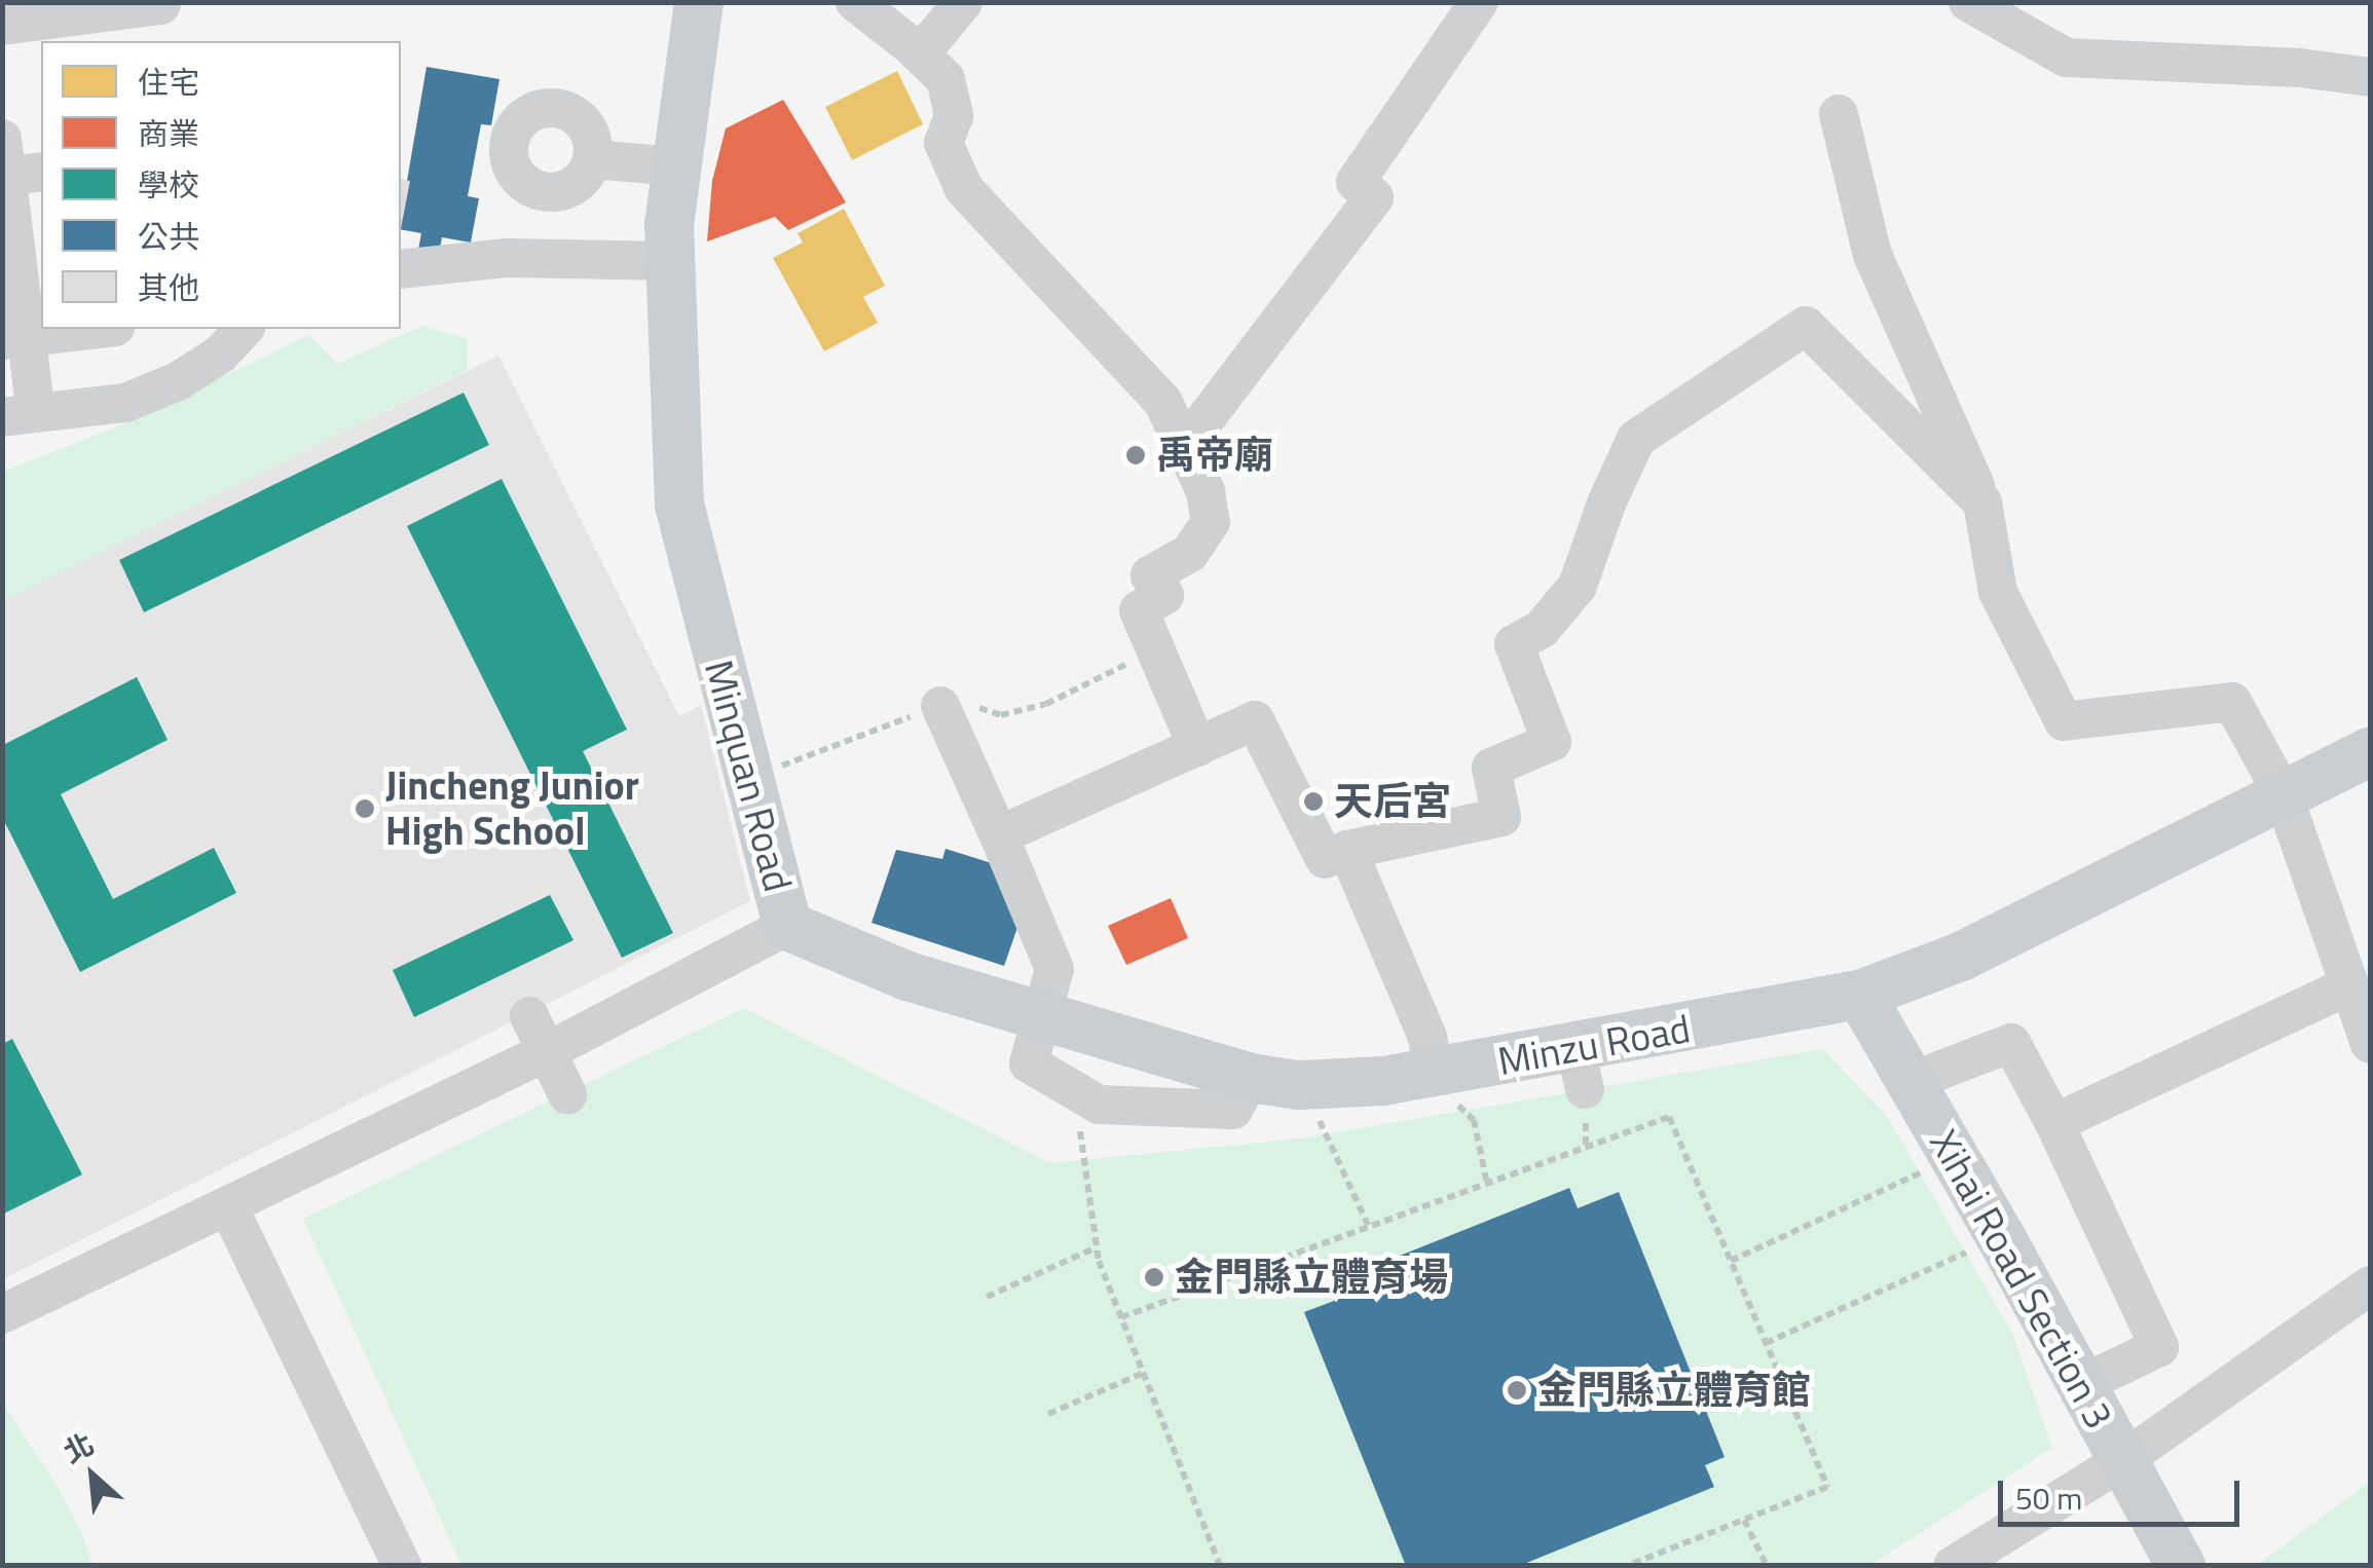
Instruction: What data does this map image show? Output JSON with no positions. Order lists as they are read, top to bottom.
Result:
{
  "streets": {
    "main road": ["Minquan Road", "Minzu Road", "Xihai Road Section 3"]
  },
  "crossings": [
    ["Minquan Road", "Minzu Road"],
    ["Minzu Road", "Xihai Road Section 3"]
  ],
  "places": [
    "禹帝廟",
    "天后宮",
    "Jincheng Junior High School",
    "金門縣立體育場",
    "金門縣立體育館"
  ],
  "legend": [
    "住宅",
    "商業",
    "學校",
    "公共",
    "其他"
  ],
  "scale_bar": "50 m",
  "north": "top left"
}
